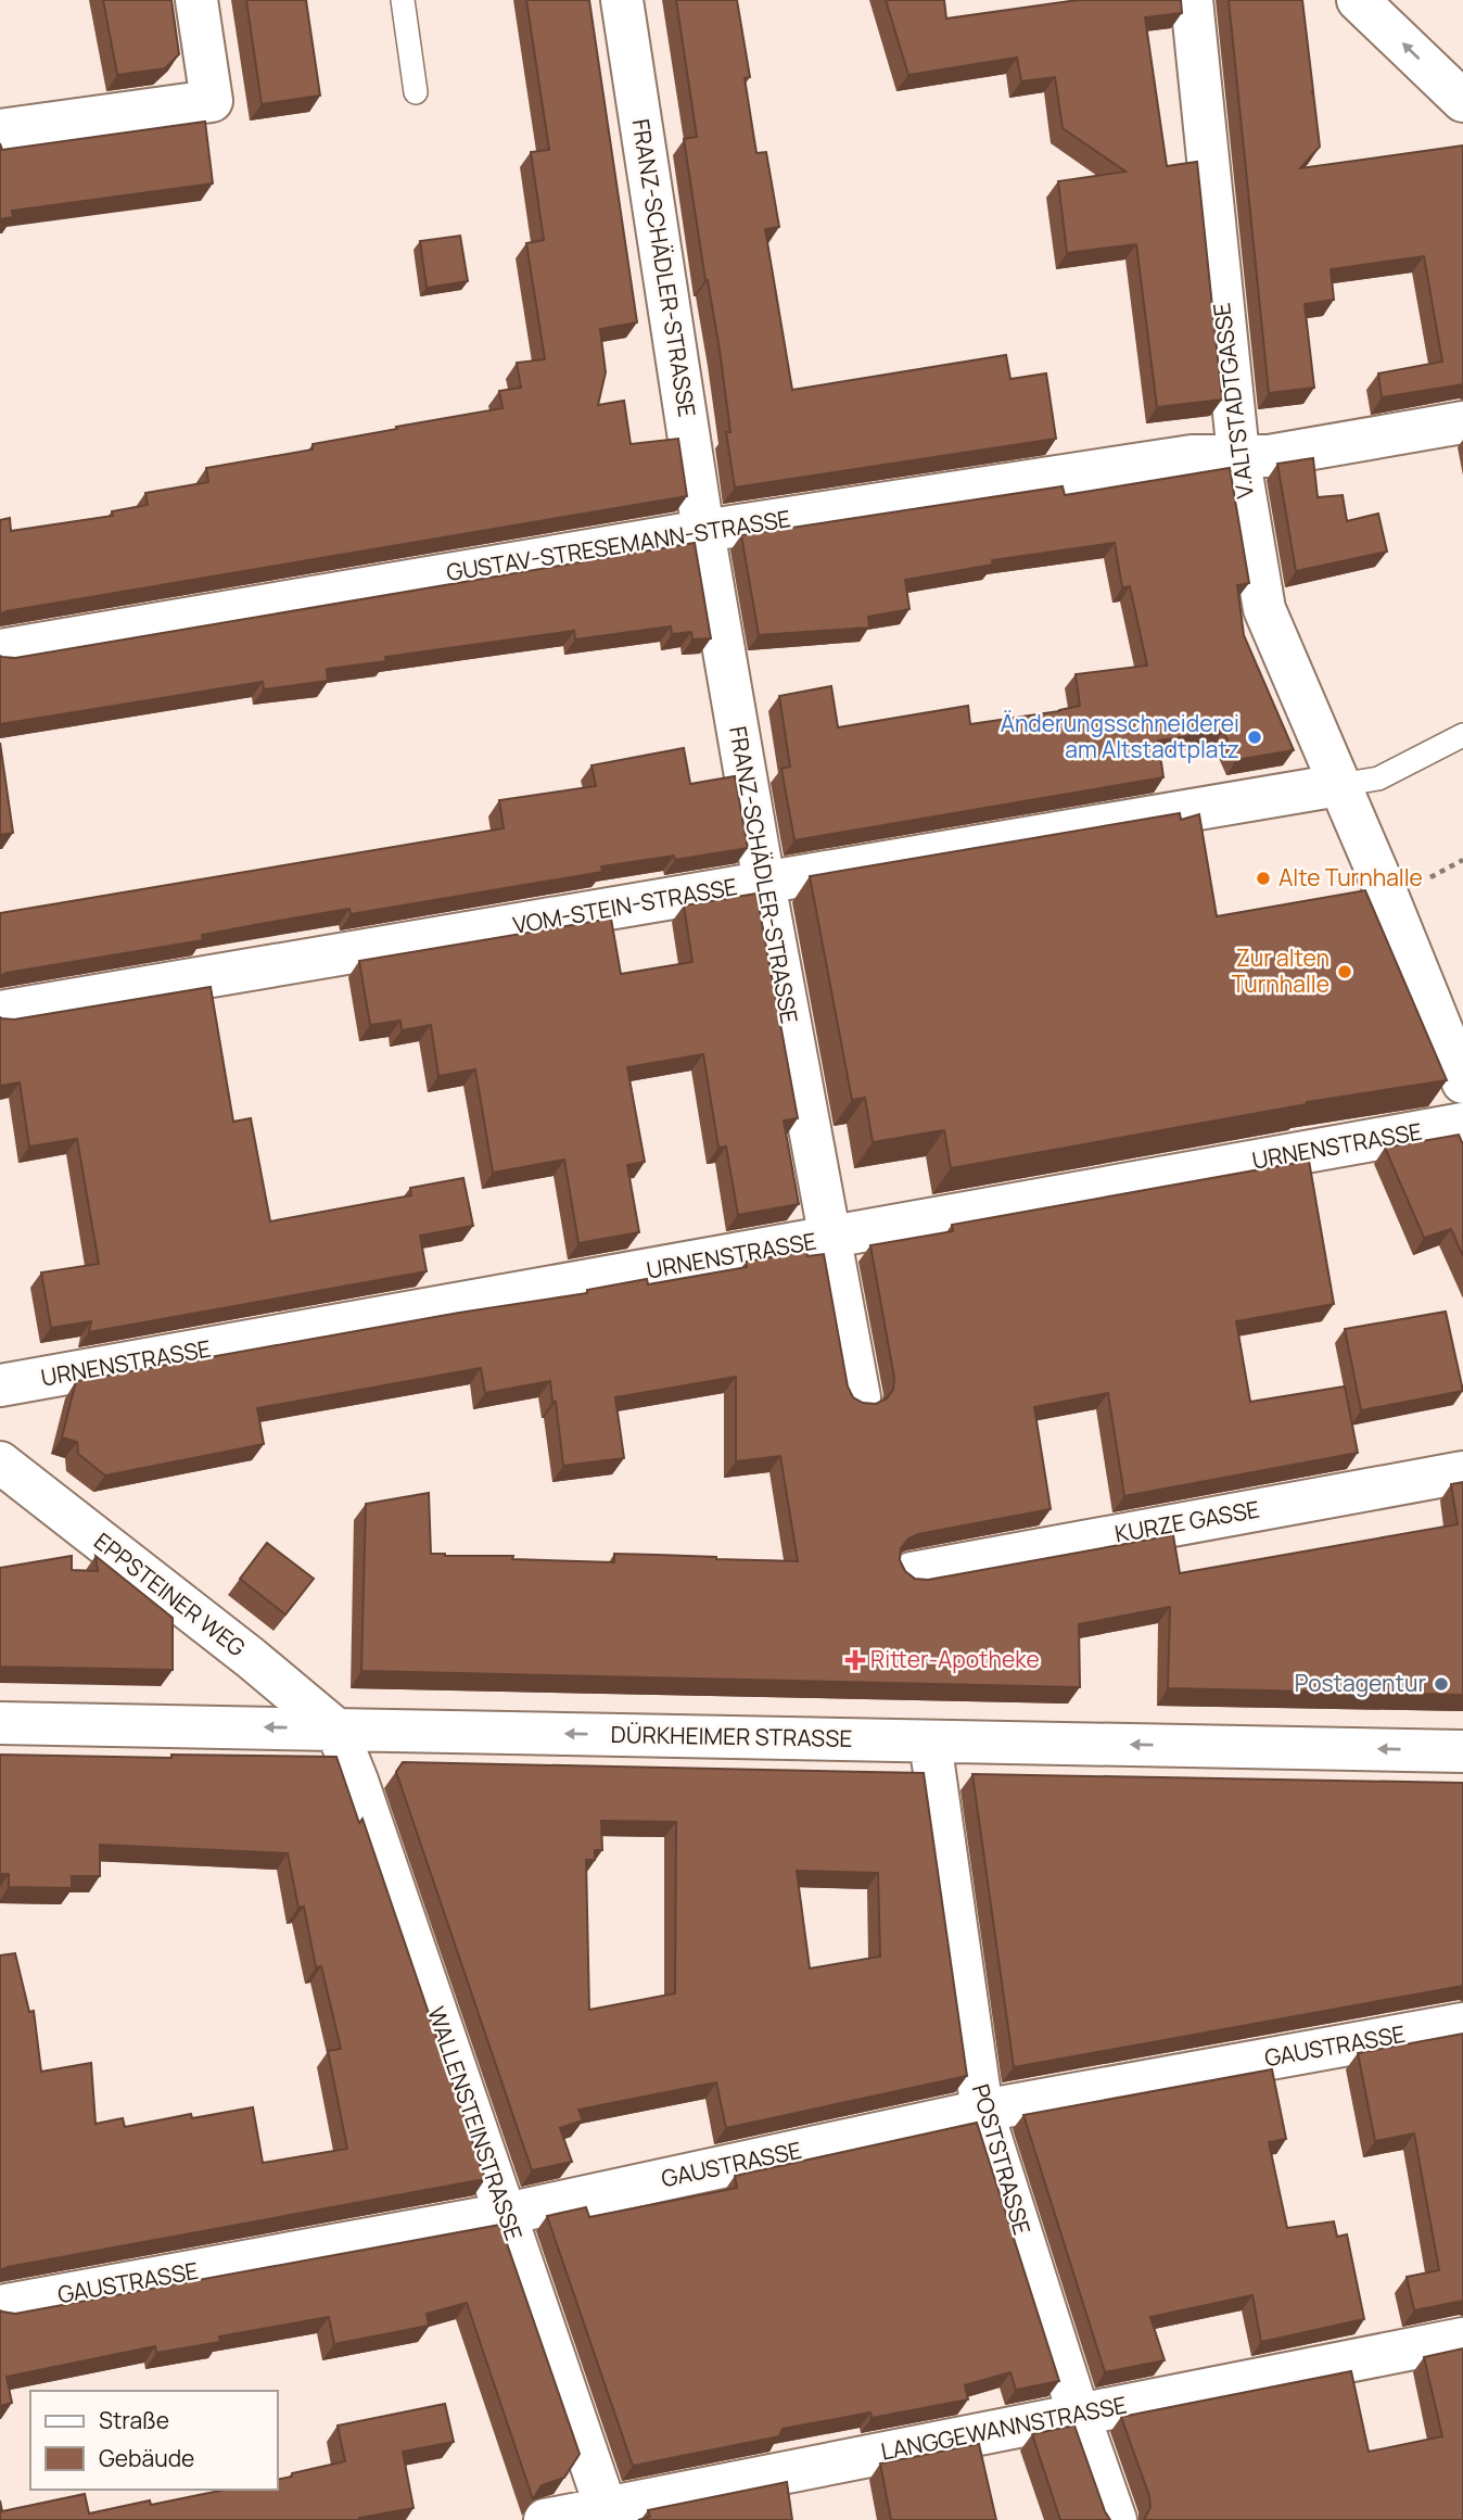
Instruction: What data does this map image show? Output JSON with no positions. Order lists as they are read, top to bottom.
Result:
{
  "streets": {
    "street": [
      "FRANZ-SCHÄDLER-STRASSE",
      "V.ALTSTADTGASSE",
      "GUSTAV-STRESEMANN-STRASSE",
      "VOM-STEIN-STRASSE",
      "URNENSTRASSE",
      "KURZE GASSE",
      "EPPSTEINER WEG",
      "DÜRKHEIMER STRASSE",
      "GAUSTRASSE",
      "WALLENSTEINSTRASSE",
      "POSTSTRASSE",
      "LANGGEWANNSTRASSE"
    ]
  },
  "crossings": [
    ["FRANZ-SCHÄDLER-STRASSE", "GUSTAV-STRESEMANN-STRASSE"],
    ["FRANZ-SCHÄDLER-STRASSE", "VOM-STEIN-STRASSE"],
    ["FRANZ-SCHÄDLER-STRASSE", "URNENSTRASSE"],
    ["V.ALTSTADTGASSE", "GUSTAV-STRESEMANN-STRASSE"],
    ["V.ALTSTADTGASSE", "VOM-STEIN-STRASSE"],
    ["EPPSTEINER WEG", "DÜRKHEIMER STRASSE"],
    ["EPPSTEINER WEG", "WALLENSTEINSTRASSE"],
    ["DÜRKHEIMER STRASSE", "WALLENSTEINSTRASSE"],
    ["DÜRKHEIMER STRASSE", "POSTSTRASSE"],
    ["GAUSTRASSE", "WALLENSTEINSTRASSE"],
    ["GAUSTRASSE", "POSTSTRASSE"],
    ["WALLENSTEINSTRASSE", "LANGGEWANNSTRASSE"],
    ["POSTSTRASSE", "LANGGEWANNSTRASSE"]
  ],
  "one_way": ["DÜRKHEIMER STRASSE"],
  "places": {
    "other": [
      "Änderungsschneiderei am Altstadtplatz",
      "Alte Turnhalle",
      "Zur alten Turnhalle",
      "Postagentur"
    ],
    "health": ["Ritter-Apotheke"]
  },
  "legend": ["Straße", "Gebäude"]
}
